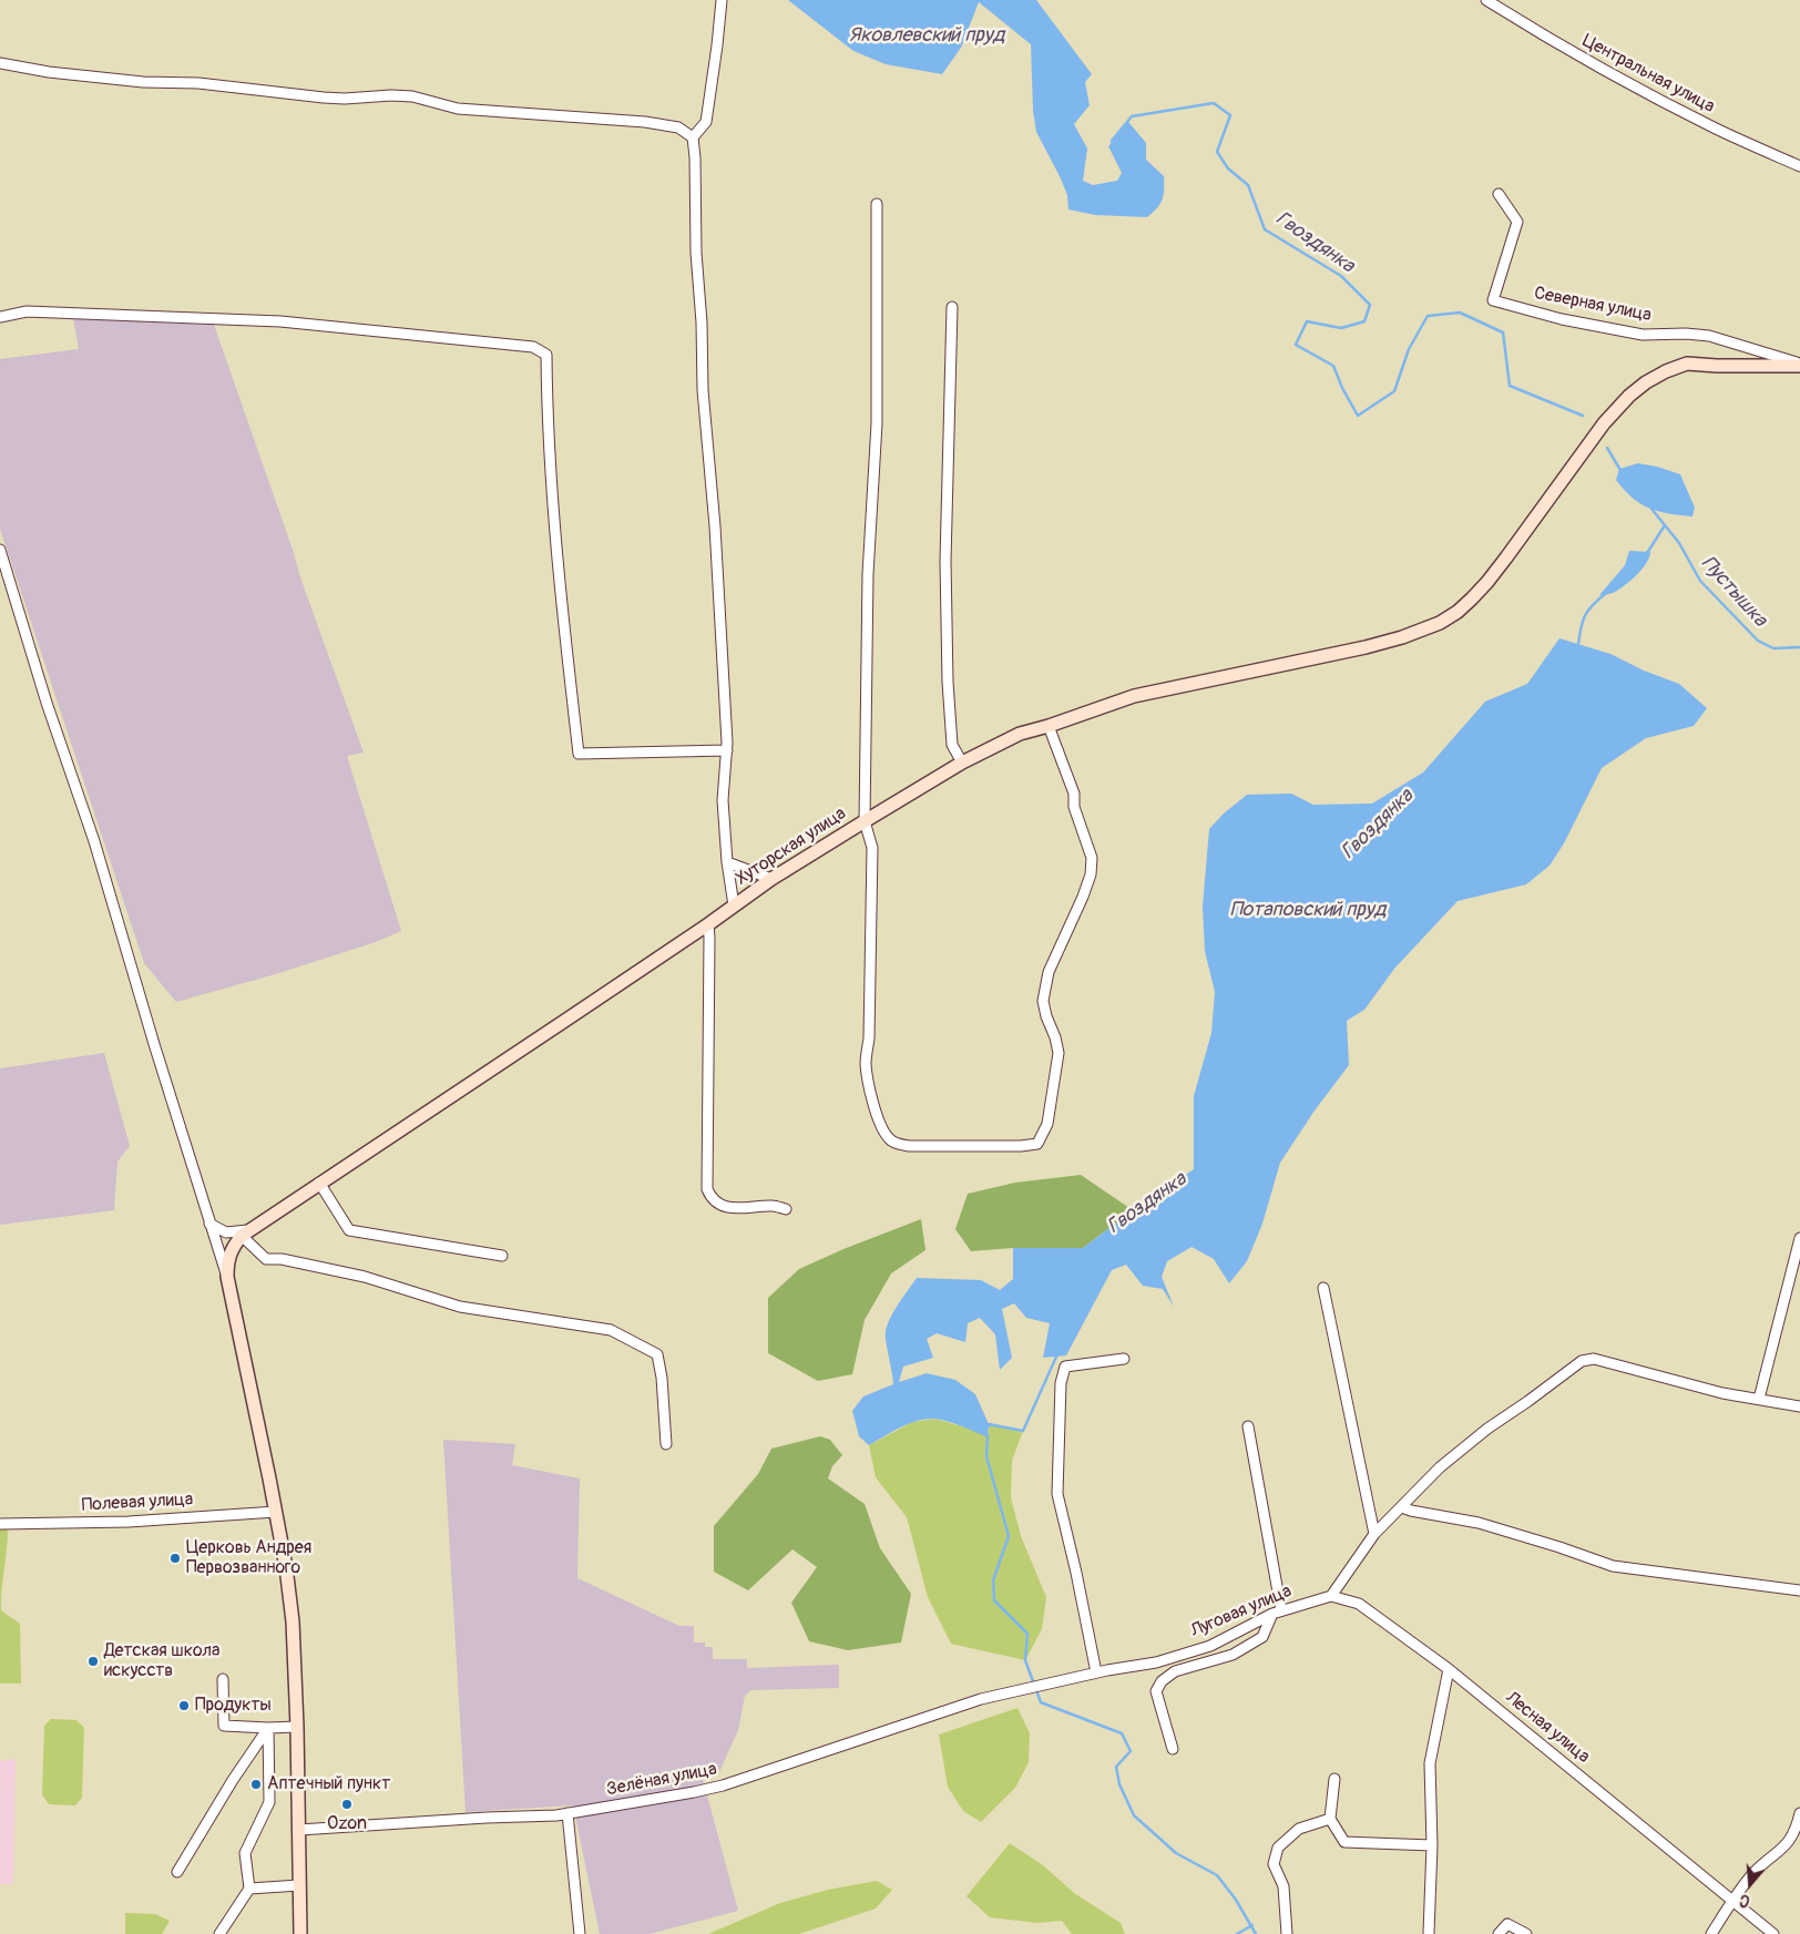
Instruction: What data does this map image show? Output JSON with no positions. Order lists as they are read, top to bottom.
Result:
{
  "streets": {
    "main road": ["Хуторская улица"],
    "street": [
      "Центральная улица",
      "Северная улица",
      "Полевая улица",
      "Луговая улица",
      "Лесная улица",
      "Зелёная улица"
    ]
  },
  "crossings": [
    ["Северная улица", "Хуторская улица"],
    ["Луговая улица", "Лесная улица"],
    ["Луговая улица", "Зелёная улица"]
  ],
  "water": [
    "Яковлевский пруд",
    "Гвоздянка",
    "Пустышка",
    "Потаповский пруд"
  ],
  "places": [
    "Церковь Андрея Первозванного",
    "Детская школа искусств",
    "Продукты",
    "Аптечный пункт",
    "Ozon"
  ],
  "north": "bottom"
}
